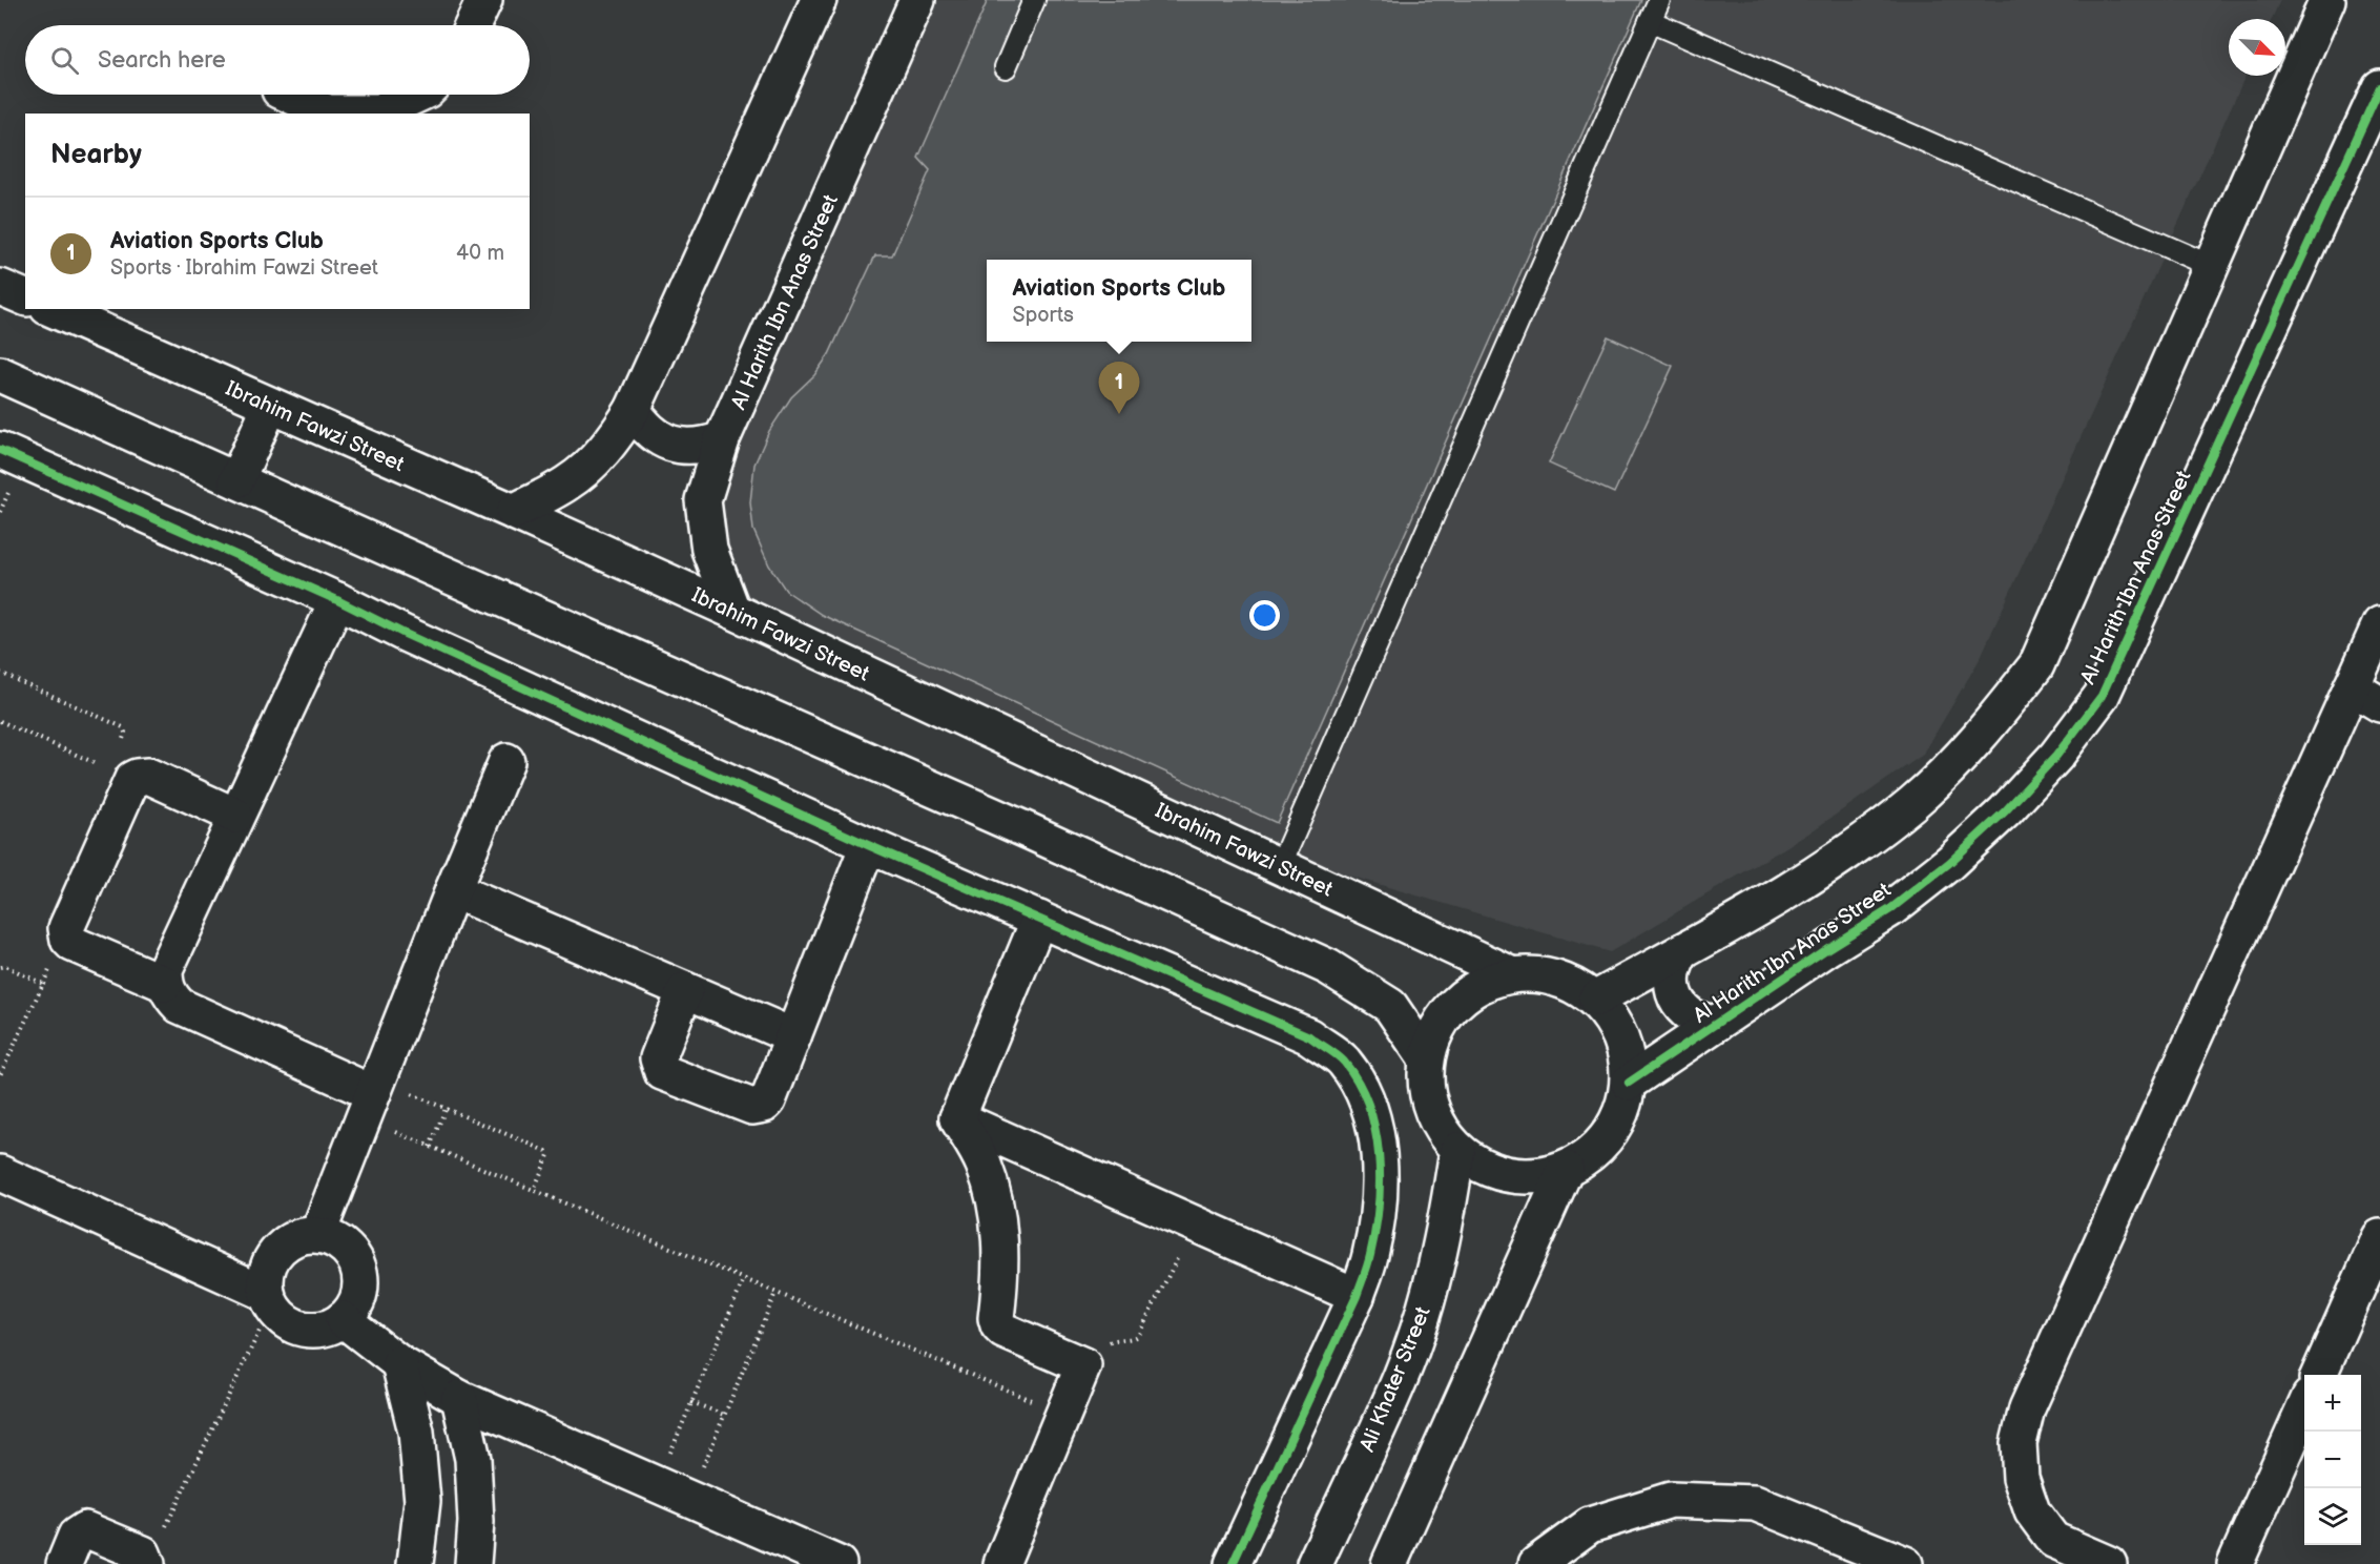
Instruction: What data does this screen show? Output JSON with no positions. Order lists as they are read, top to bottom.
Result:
{
  "streets": {
    "street": ["Al Harith Ibn Anas Street", "Ibrahim Fawzi Street", "Ali Khater Street"]
  },
  "crossings": [
    ["Al Harith Ibn Anas Street", "Ibrahim Fawzi Street"],
    ["Al Harith Ibn Anas Street", "Ali Khater Street"],
    ["Ibrahim Fawzi Street", "Ali Khater Street"]
  ],
  "north": "bottom right",
  "page": {
    "search": "Search here",
    "heading": "Nearby",
    "list": [
      {
        "mark": "1",
        "name": "Aviation Sports Club",
        "note": "Sports · Ibrahim Fawzi Street",
        "value": "40 m"
      }
    ],
    "popup": ["Aviation Sports Club", "Sports"],
    "pins": "1",
    "map_buttons": ["+", "−"]
  }
}
